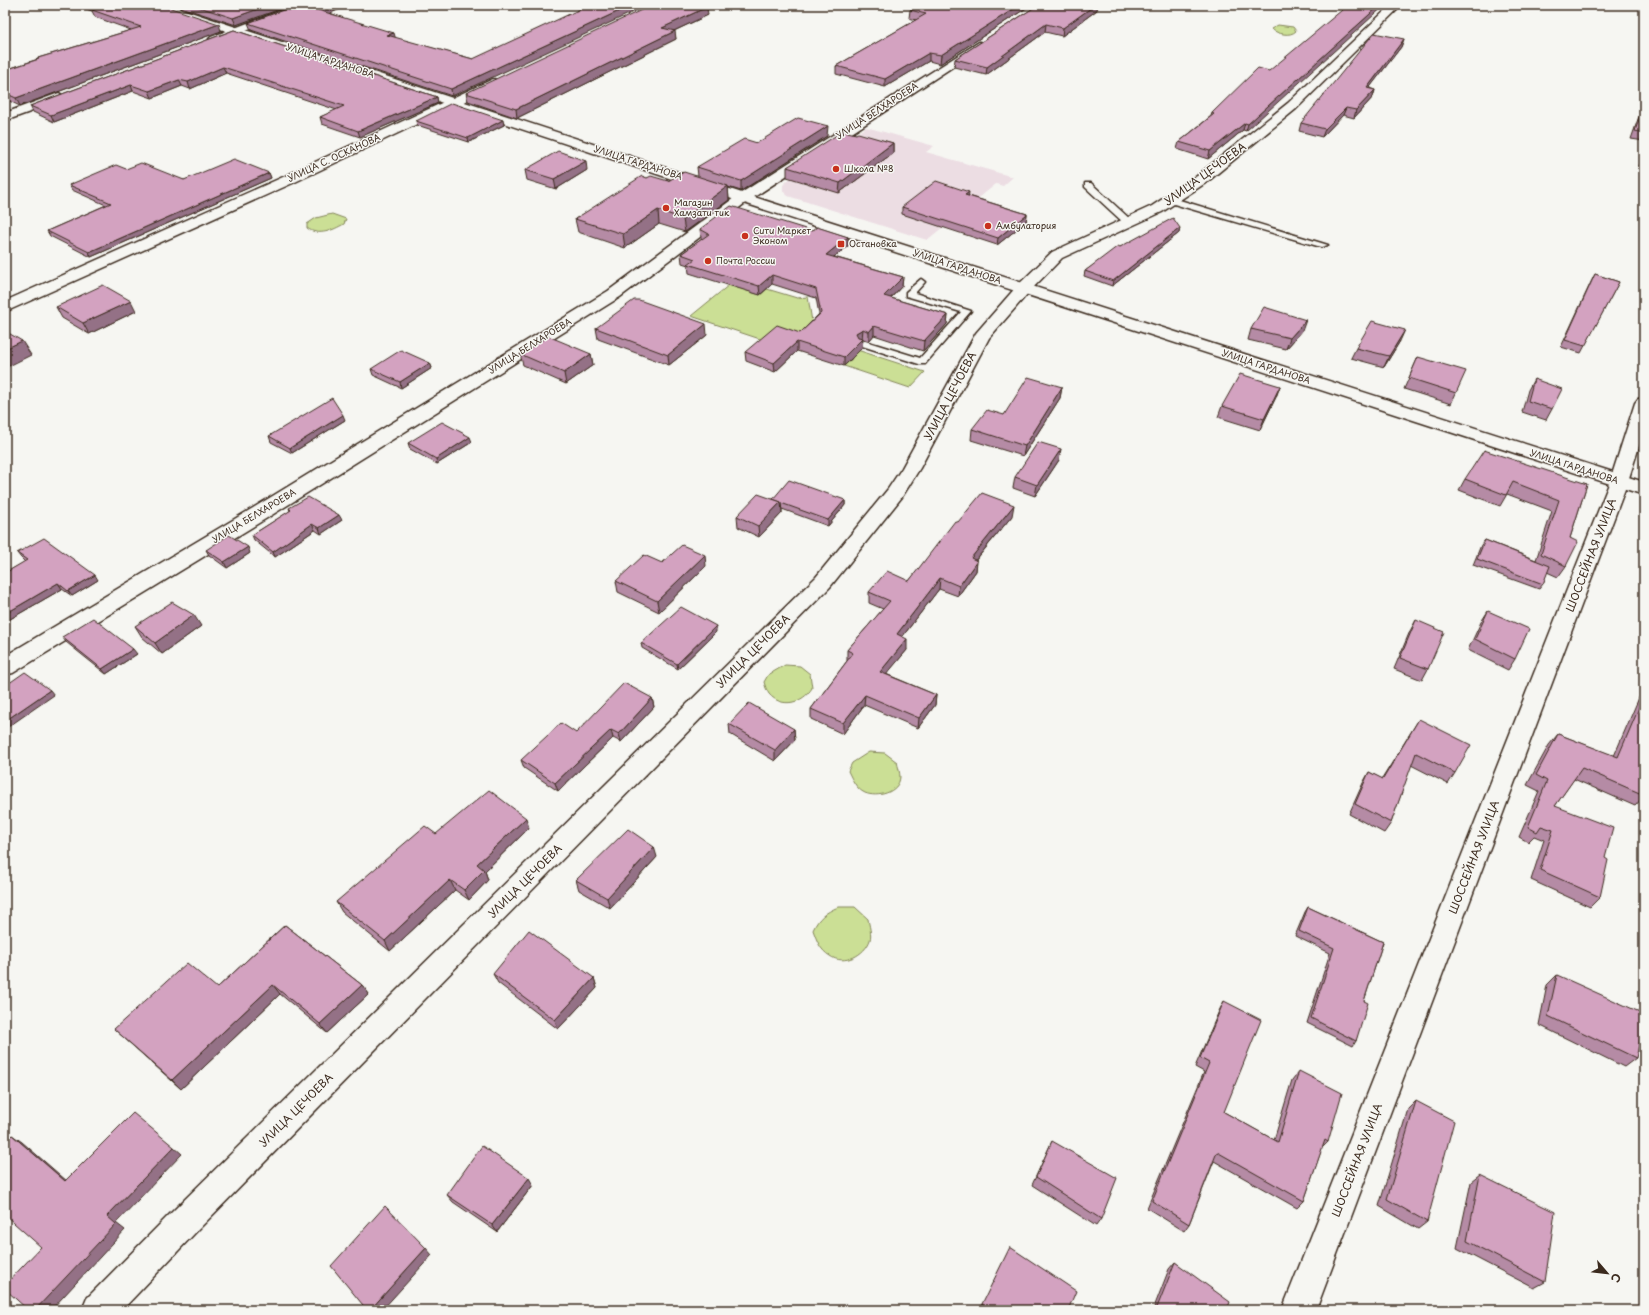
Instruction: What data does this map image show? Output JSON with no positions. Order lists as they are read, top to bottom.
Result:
{
  "streets": {
    "street": [
      "УЛИЦА ГАРДАНОВА",
      "УЛИЦА БЕЛХАРОЕВА",
      "УЛИЦА С. ОСКАНОВА",
      "УЛИЦА ЦЕЧОЕВА",
      "ШОССЕЙНАЯ УЛИЦА"
    ]
  },
  "crossings": [
    ["УЛИЦА ГАРДАНОВА", "УЛИЦА БЕЛХАРОЕВА"],
    ["УЛИЦА ГАРДАНОВА", "УЛИЦА С. ОСКАНОВА"],
    ["УЛИЦА ГАРДАНОВА", "УЛИЦА ЦЕЧОЕВА"],
    ["УЛИЦА ГАРДАНОВА", "ШОССЕЙНАЯ УЛИЦА"]
  ],
  "places": {
    "other": [
      "Школа №8",
      "Магазин Хамзати тик",
      "Амбулатория",
      "Сити Маркет Эконом",
      "Почта России"
    ],
    "transit": ["Остановка"]
  },
  "north": "bottom right"
}
